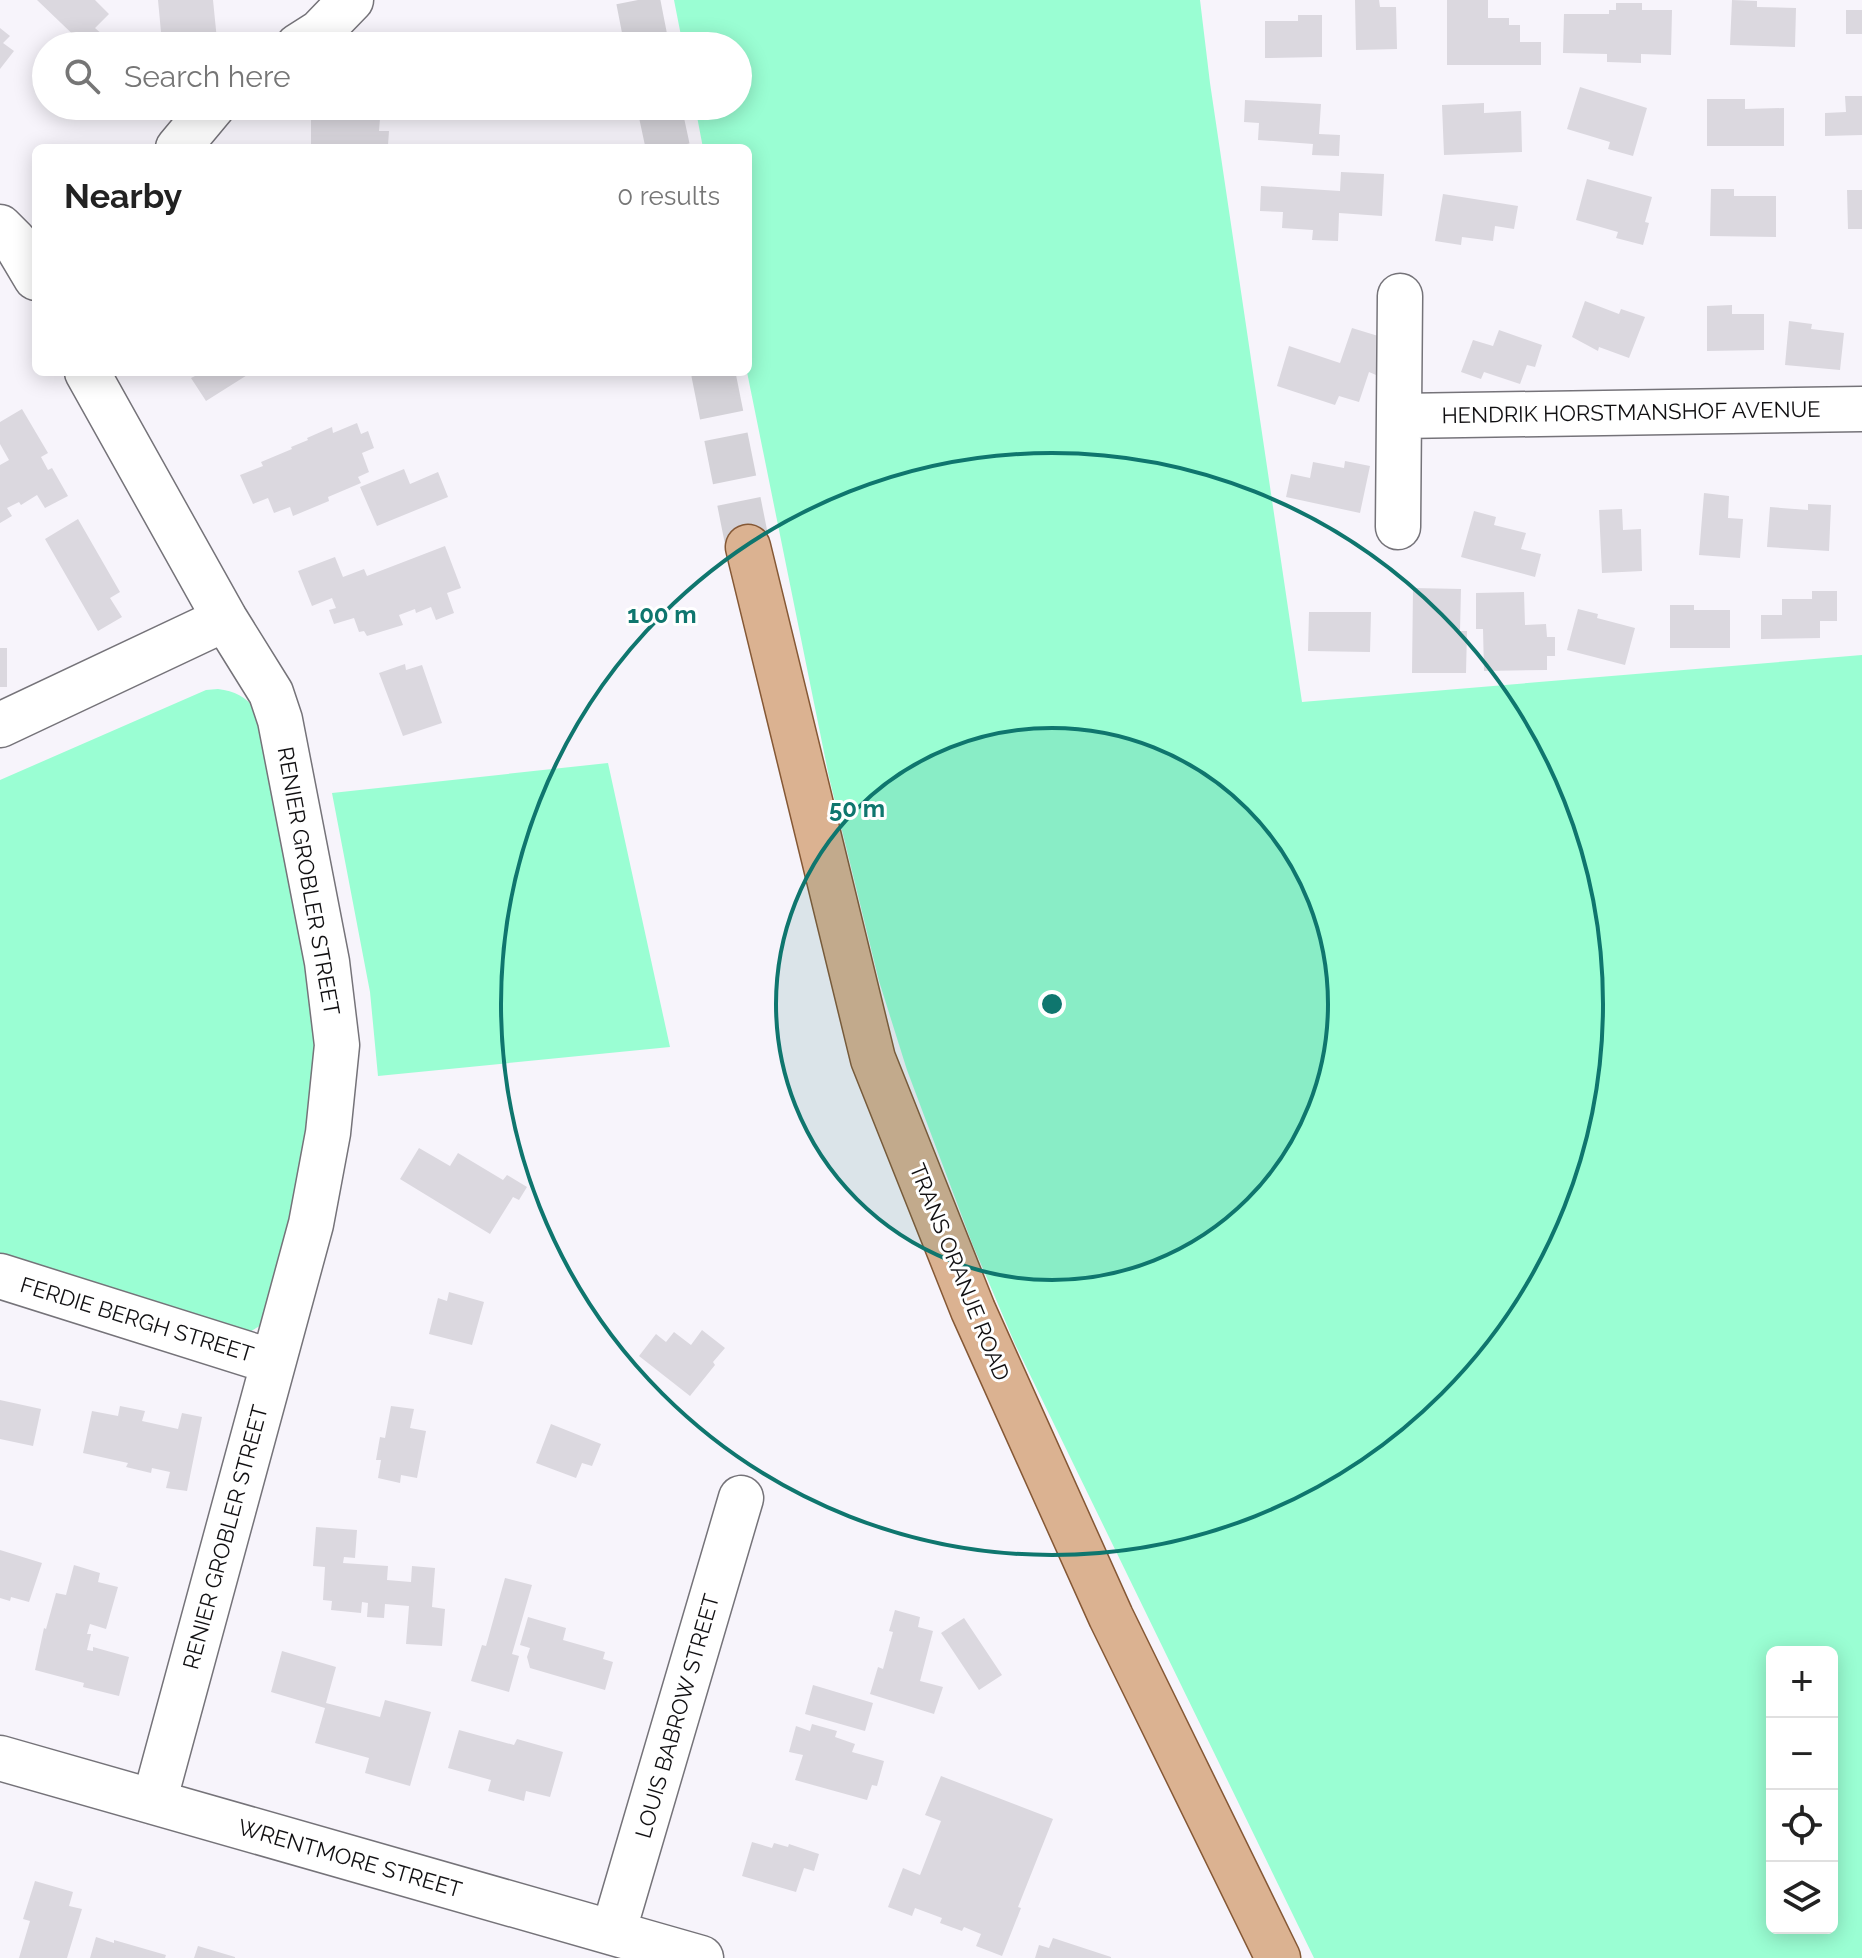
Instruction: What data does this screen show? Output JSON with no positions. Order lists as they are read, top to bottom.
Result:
{
  "streets": {
    "main road": ["TRANS ORANJE ROAD"],
    "street": [
      "HENDRIK HORSTMANSHOF AVENUE",
      "RENIER GROBLER STREET",
      "FERDIE BERGH STREET",
      "LOUIS BABROW STREET",
      "WRENTMORE STREET"
    ]
  },
  "crossings": [
    ["RENIER GROBLER STREET", "FERDIE BERGH STREET"],
    ["RENIER GROBLER STREET", "WRENTMORE STREET"],
    ["LOUIS BABROW STREET", "WRENTMORE STREET"]
  ],
  "page": {
    "search": "Search here",
    "heading": ["Nearby", "0 results"],
    "map_buttons": ["+", "−"]
  },
  "rings": ["100 m", "50 m"]
}
